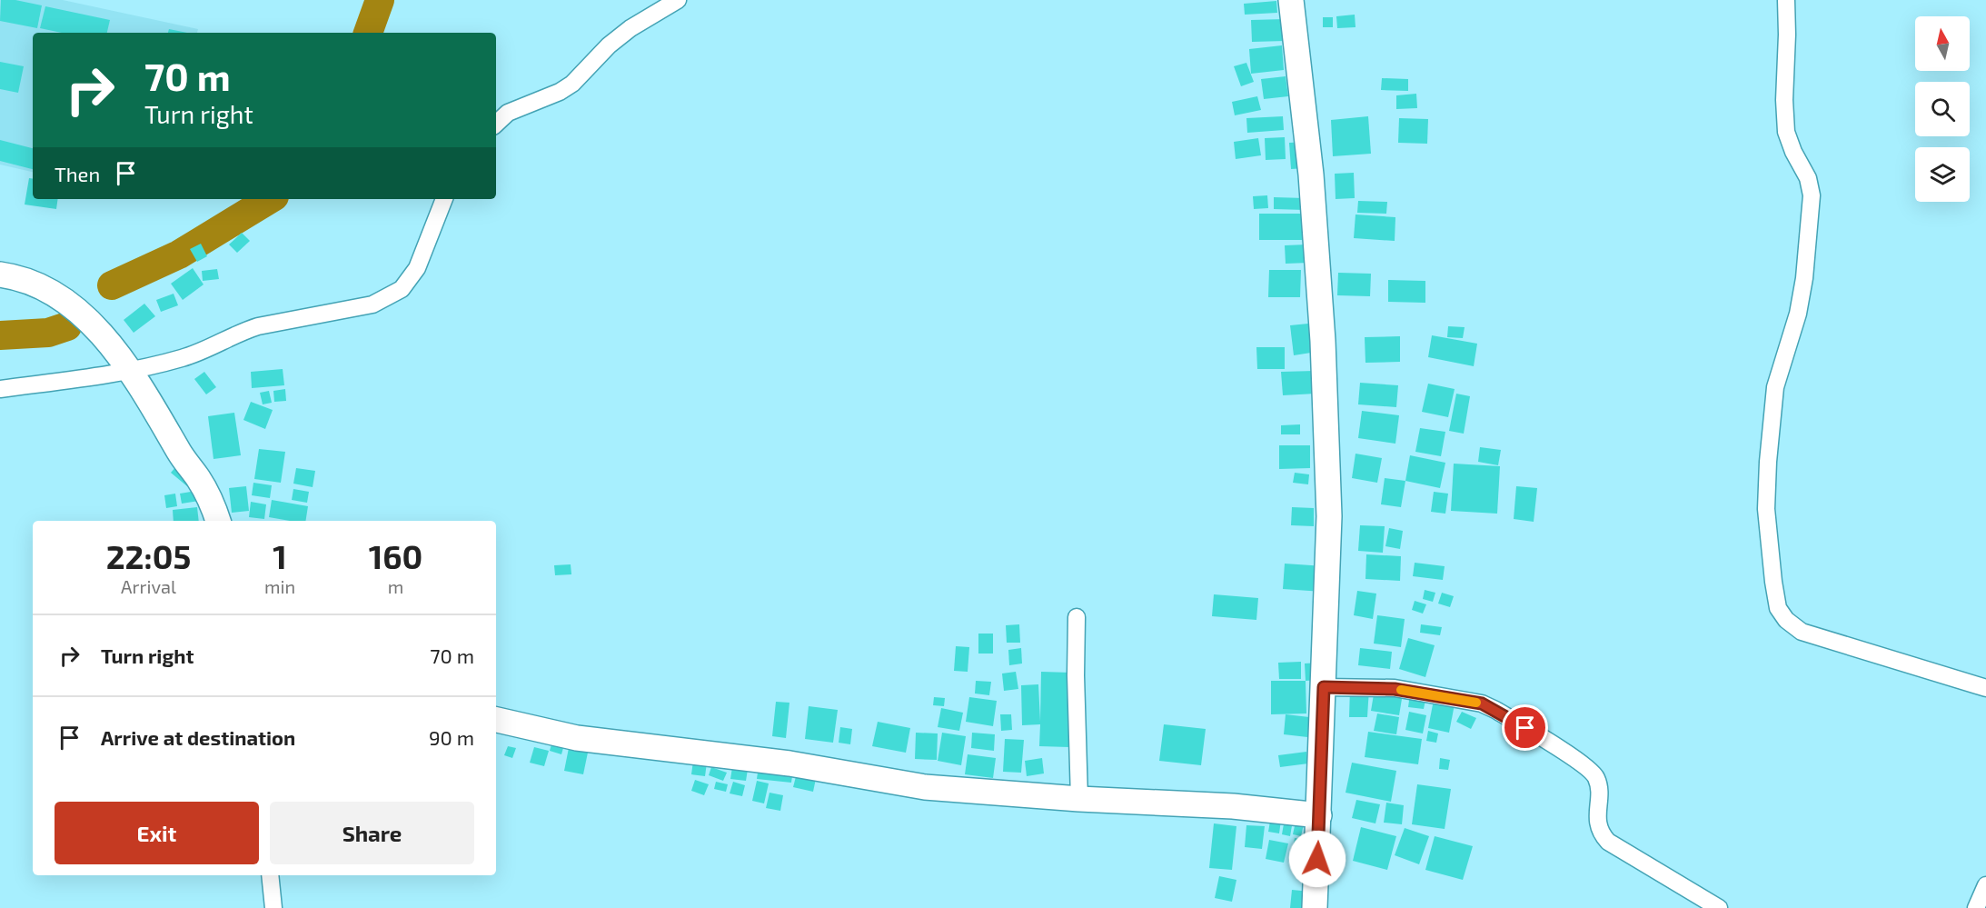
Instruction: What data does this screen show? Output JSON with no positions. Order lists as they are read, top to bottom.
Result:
{
  "north": "top",
  "page": {
    "turn": ["70 m", "Turn right"],
    "then": "Then",
    "eta": [
      "22:05",
      "Arrival",
      "1",
      "min",
      "160",
      "m"
    ],
    "list": [
      {
        "name": "Turn right",
        "value": "70 m"
      },
      {
        "name": "Arrive at destination",
        "value": "90 m"
      }
    ],
    "buttons": ["Exit", "Share"]
  }
}
